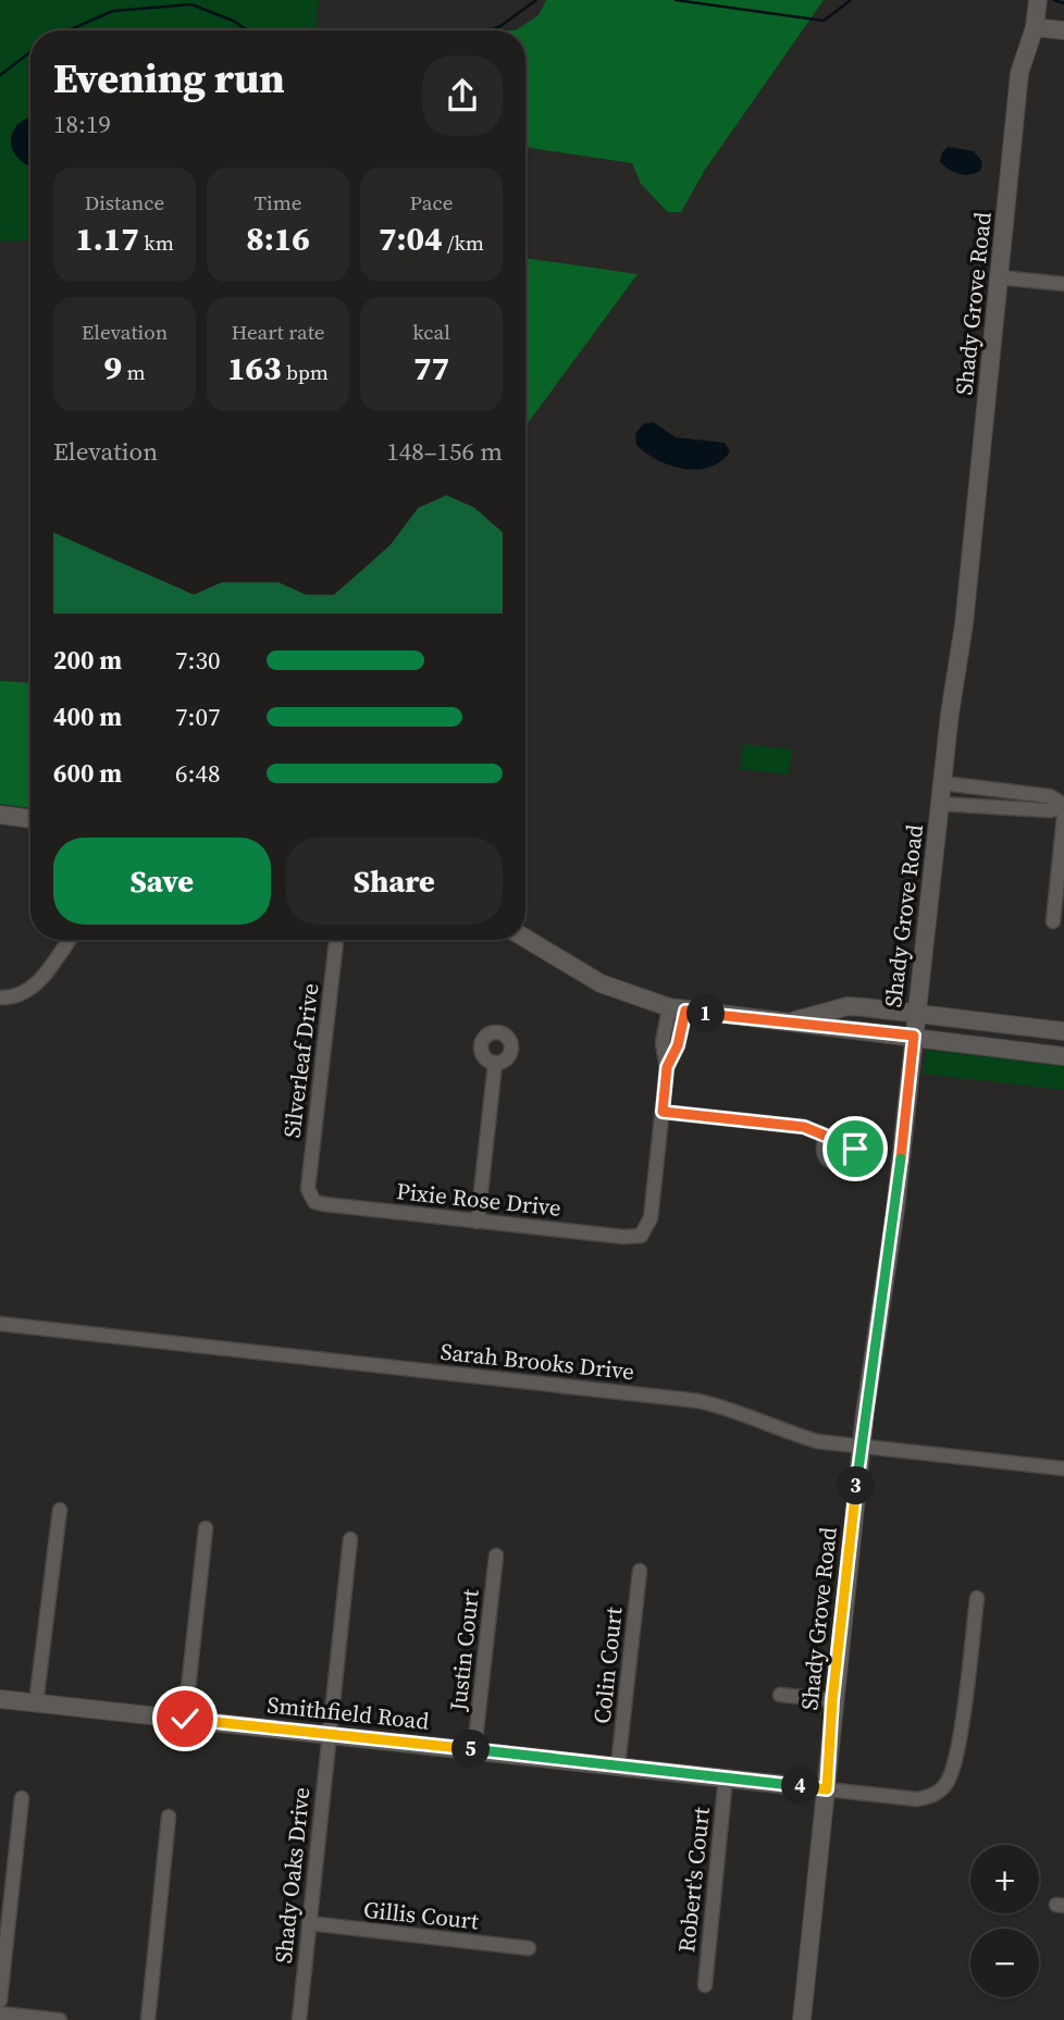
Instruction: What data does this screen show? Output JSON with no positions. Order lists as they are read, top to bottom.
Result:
{
  "streets": {
    "main road": ["Shady Grove Road", "Smithfield Road"],
    "street": [
      "Silverleaf Drive",
      "Pixie Rose Drive",
      "Sarah Brooks Drive",
      "Justin Court",
      "Colin Court",
      "Shady Oaks Drive",
      "Robert's Court",
      "Gillis Court"
    ]
  },
  "crossings": [
    ["Shady Grove Road", "Sarah Brooks Drive"],
    ["Shady Grove Road", "Smithfield Road"],
    ["Silverleaf Drive", "Pixie Rose Drive"],
    ["Justin Court", "Smithfield Road"],
    ["Colin Court", "Smithfield Road"],
    ["Smithfield Road", "Shady Oaks Drive"],
    ["Smithfield Road", "Robert's Court"],
    ["Shady Oaks Drive", "Gillis Court"]
  ],
  "page": {
    "heading": ["Evening run", "18:19"],
    "stats": [
      ["Distance", "1.17 km"],
      ["Time", "8:16"],
      ["Pace", "7:04 /km"],
      ["Elevation", "9 m"],
      ["Heart rate", "163 bpm"],
      ["kcal", "77"]
    ],
    "chart": ["Elevation", "148–156 m"],
    "list": [
      {
        "name": "200 m",
        "note": "7:30"
      },
      {
        "name": "400 m",
        "note": "7:07"
      },
      {
        "name": "600 m",
        "note": "6:48"
      }
    ],
    "buttons": ["Save", "Share"],
    "pins": [
      "1",
      "3",
      "5",
      "4"
    ],
    "map_buttons": ["+", "−"]
  }
}
